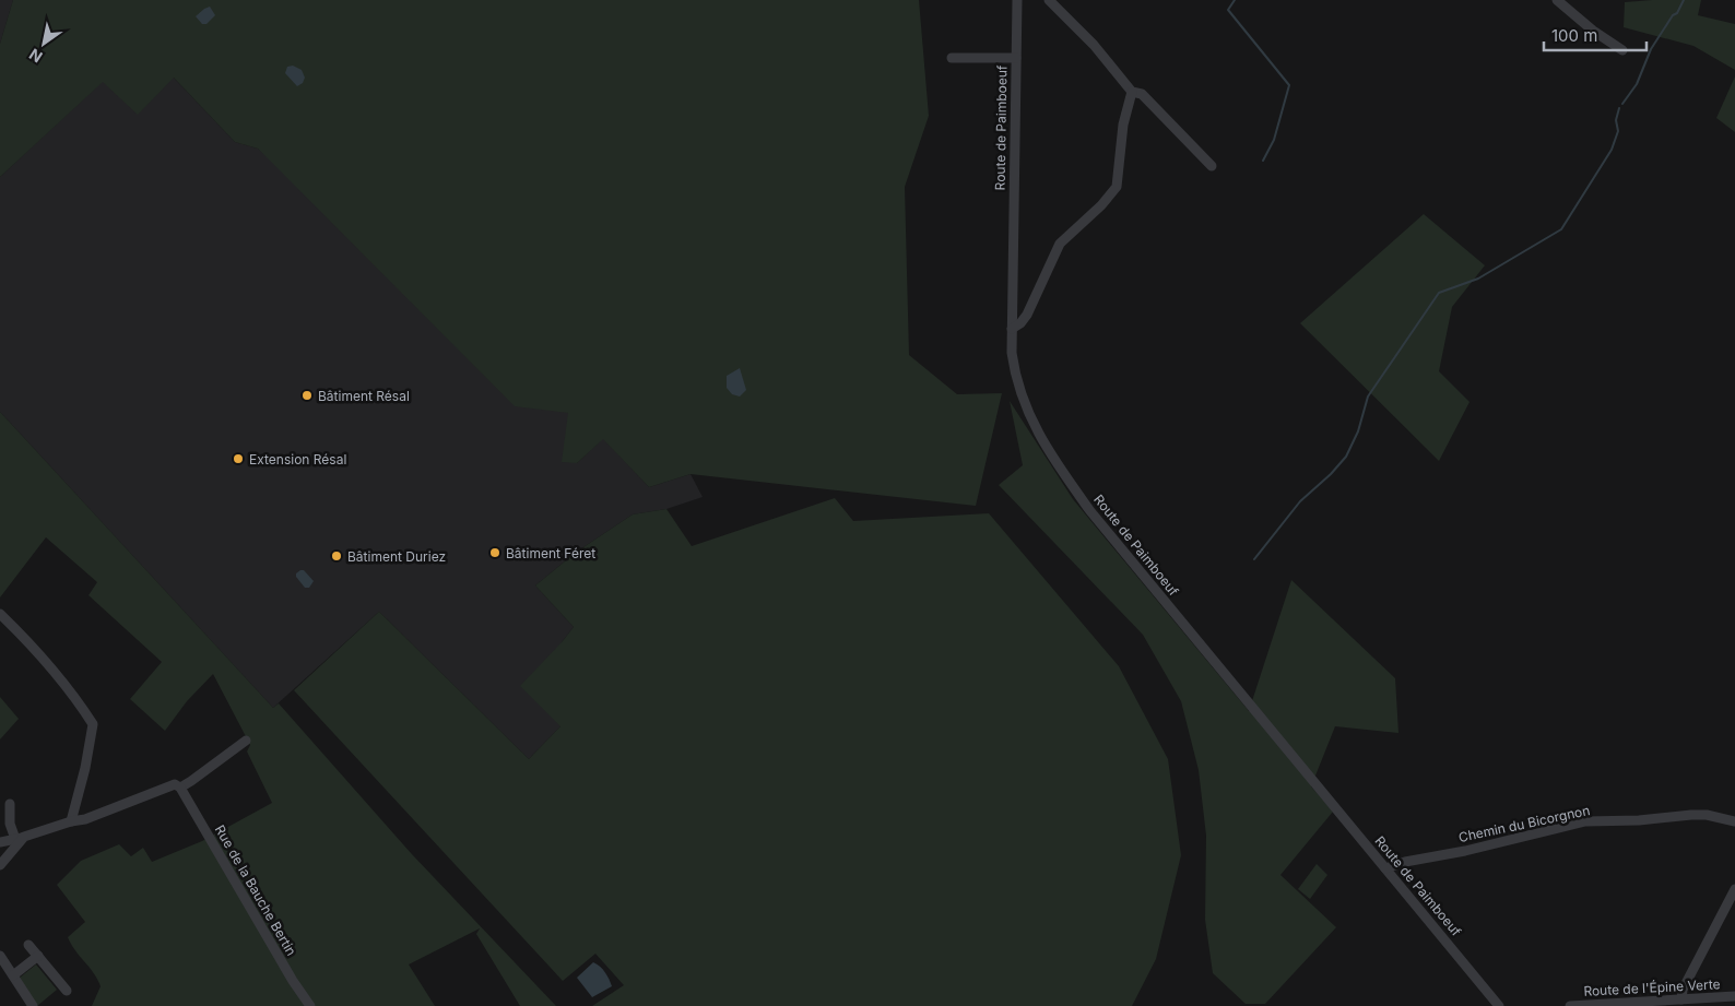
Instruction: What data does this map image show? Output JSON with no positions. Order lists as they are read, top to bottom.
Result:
{
  "streets": {
    "street": [
      "Route de Paimboeuf",
      "Chemin du Bicorgnon",
      "Rue de la Bauche Bertin",
      "Route de l'Épine Verte"
    ]
  },
  "crossings": [
    ["Route de Paimboeuf", "Chemin du Bicorgnon"]
  ],
  "places": [
    "Bâtiment Résal",
    "Extension Résal",
    "Bâtiment Féret",
    "Bâtiment Duriez"
  ],
  "scale_bar": "100 m",
  "north": "bottom left"
}
